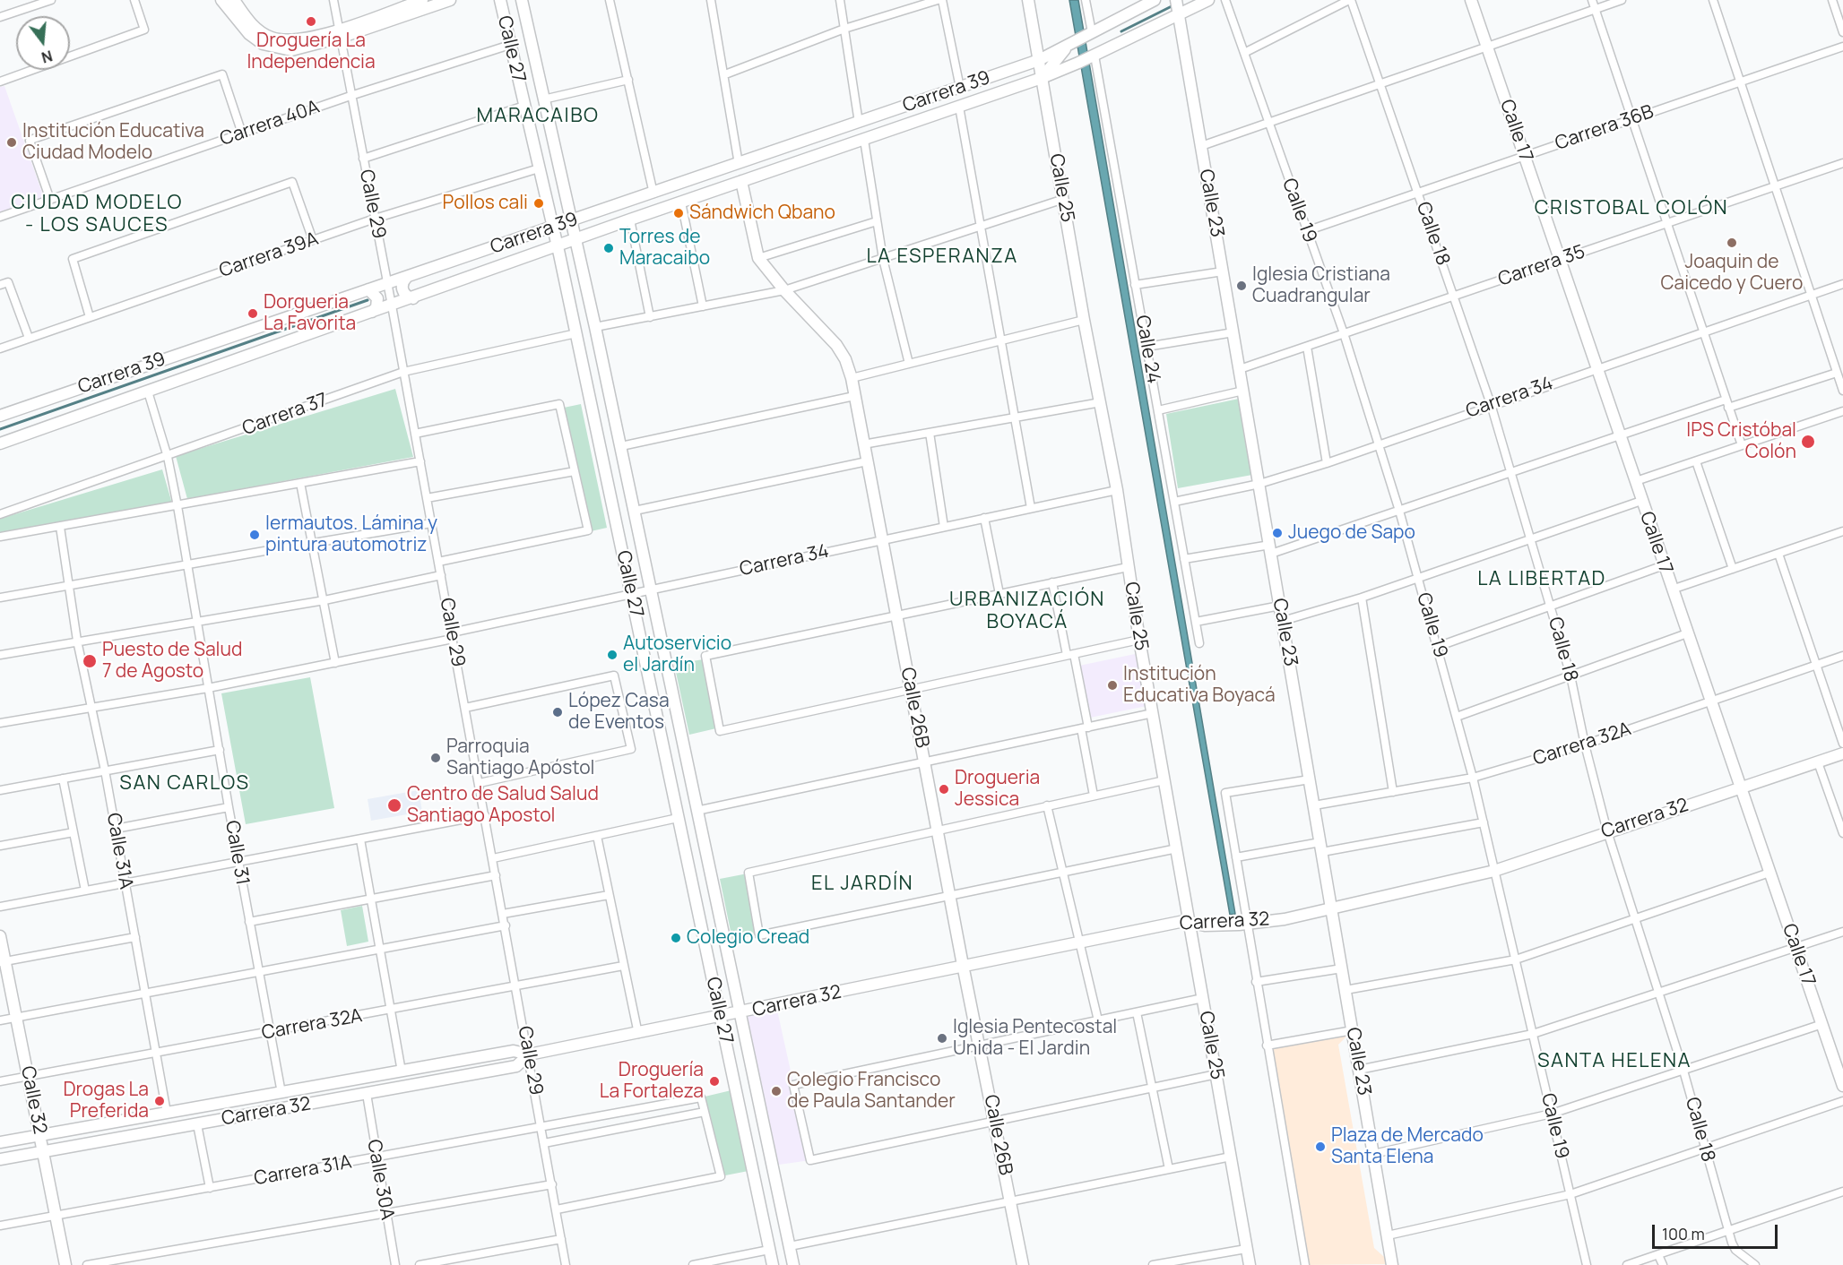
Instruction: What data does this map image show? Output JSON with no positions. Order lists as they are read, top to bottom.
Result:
{
  "streets": {
    "main road": [
      "Calle 27",
      "Carrera 39",
      "Calle 17",
      "Calle 25",
      "Calle 23",
      "Calle 26B",
      "Carrera 32",
      "Calle 32"
    ],
    "street": [
      "Carrera 40A",
      "Carrera 36B",
      "Calle 29",
      "Calle 19",
      "Calle 18",
      "Carrera 39A",
      "Carrera 35",
      "Calle 24",
      "Carrera 34",
      "Carrera 37",
      "Carrera 32A",
      "Calle 31A",
      "Calle 31",
      "Carrera 31A",
      "Calle 30A"
    ]
  },
  "crossings": [
    ["Calle 27", "Carrera 39"],
    ["Calle 27", "Carrera 40A"],
    ["Calle 27", "Carrera 39A"],
    ["Calle 27", "Carrera 34"],
    ["Calle 27", "Carrera 37"],
    ["Calle 27", "Carrera 32"],
    ["Carrera 39", "Calle 25"],
    ["Carrera 39", "Calle 23"],
    ["Carrera 39", "Calle 29"],
    ["Carrera 39", "Calle 24"],
    ["Carrera 39", "Calle 26B"],
    ["Carrera 39", "Calle 31"],
    ["Carrera 40A", "Calle 29"],
    ["Carrera 36B", "Calle 17"],
    ["Carrera 36B", "Calle 19"],
    ["Carrera 36B", "Calle 18"],
    ["Calle 17", "Carrera 35"],
    ["Calle 17", "Carrera 34"],
    ["Calle 17", "Carrera 32A"],
    ["Calle 17", "Carrera 32"],
    ["Calle 25", "Carrera 34"],
    ["Calle 25", "Carrera 32"],
    ["Calle 23", "Carrera 35"],
    ["Calle 23", "Carrera 34"],
    ["Calle 23", "Carrera 32A"],
    ["Calle 23", "Carrera 32"],
    ["Calle 29", "Carrera 39A"],
    ["Calle 29", "Carrera 34"],
    ["Calle 29", "Carrera 37"],
    ["Calle 29", "Carrera 32A"],
    ["Calle 29", "Carrera 32"],
    ["Calle 29", "Carrera 31A"],
    ["Calle 19", "Carrera 35"],
    ["Calle 19", "Carrera 34"],
    ["Calle 19", "Carrera 32A"],
    ["Calle 19", "Carrera 32"],
    ["Calle 18", "Carrera 35"],
    ["Calle 18", "Carrera 34"],
    ["Calle 18", "Carrera 32A"],
    ["Calle 18", "Carrera 32"],
    ["Calle 24", "Carrera 34"],
    ["Carrera 34", "Calle 26B"],
    ["Carrera 34", "Calle 31A"],
    ["Carrera 34", "Calle 31"],
    ["Carrera 37", "Calle 31"],
    ["Calle 26B", "Carrera 32"],
    ["Carrera 32A", "Calle 31A"],
    ["Carrera 32A", "Calle 31"],
    ["Carrera 32A", "Calle 32"],
    ["Carrera 32", "Calle 31A"],
    ["Carrera 32", "Calle 31"],
    ["Carrera 32", "Calle 32"],
    ["Carrera 32", "Calle 30A"],
    ["Calle 32", "Carrera 31A"],
    ["Carrera 31A", "Calle 30A"]
  ],
  "districts": [
    "MARACAIBO",
    "CIUDAD MODELO - LOS SAUCES",
    "CRISTOBAL COLÓN",
    "LA ESPERANZA",
    "LA LIBERTAD",
    "URBANIZACIÓN BOYACÁ",
    "SAN CARLOS",
    "EL JARDÍN",
    "SANTA HELENA"
  ],
  "places": [
    "Droguería La Independencia",
    "Institución Educativa Ciudad Modelo",
    "Pollos cali",
    "Sándwich Qbano",
    "Joaquin de Caicedo y Cuero",
    "Torres de Maracaibo",
    "Iglesia Cristiana Cuadrangular",
    "Dorgueria La Favorita",
    "IPS Cristóbal Colón",
    "Juego de Sapo",
    "lermautos. Lámina y pintura automotriz",
    "Autoservicio el Jardín",
    "Puesto de Salud 7 de Agosto",
    "Institución Educativa Boyacá",
    "López Casa de Eventos",
    "Parroquia Santiago Apóstol",
    "Drogueria Jessica",
    "Centro de Salud Salud Santiago Apostol",
    "Colegio Cread",
    "Iglesia Pentecostal Unida - El Jardin",
    "Droguería La Fortaleza",
    "Colegio Francisco de Paula Santander",
    "Drogas La Preferida",
    "Plaza de Mercado Santa Elena"
  ],
  "scale_bar": "100 m",
  "north": "bottom"
}
